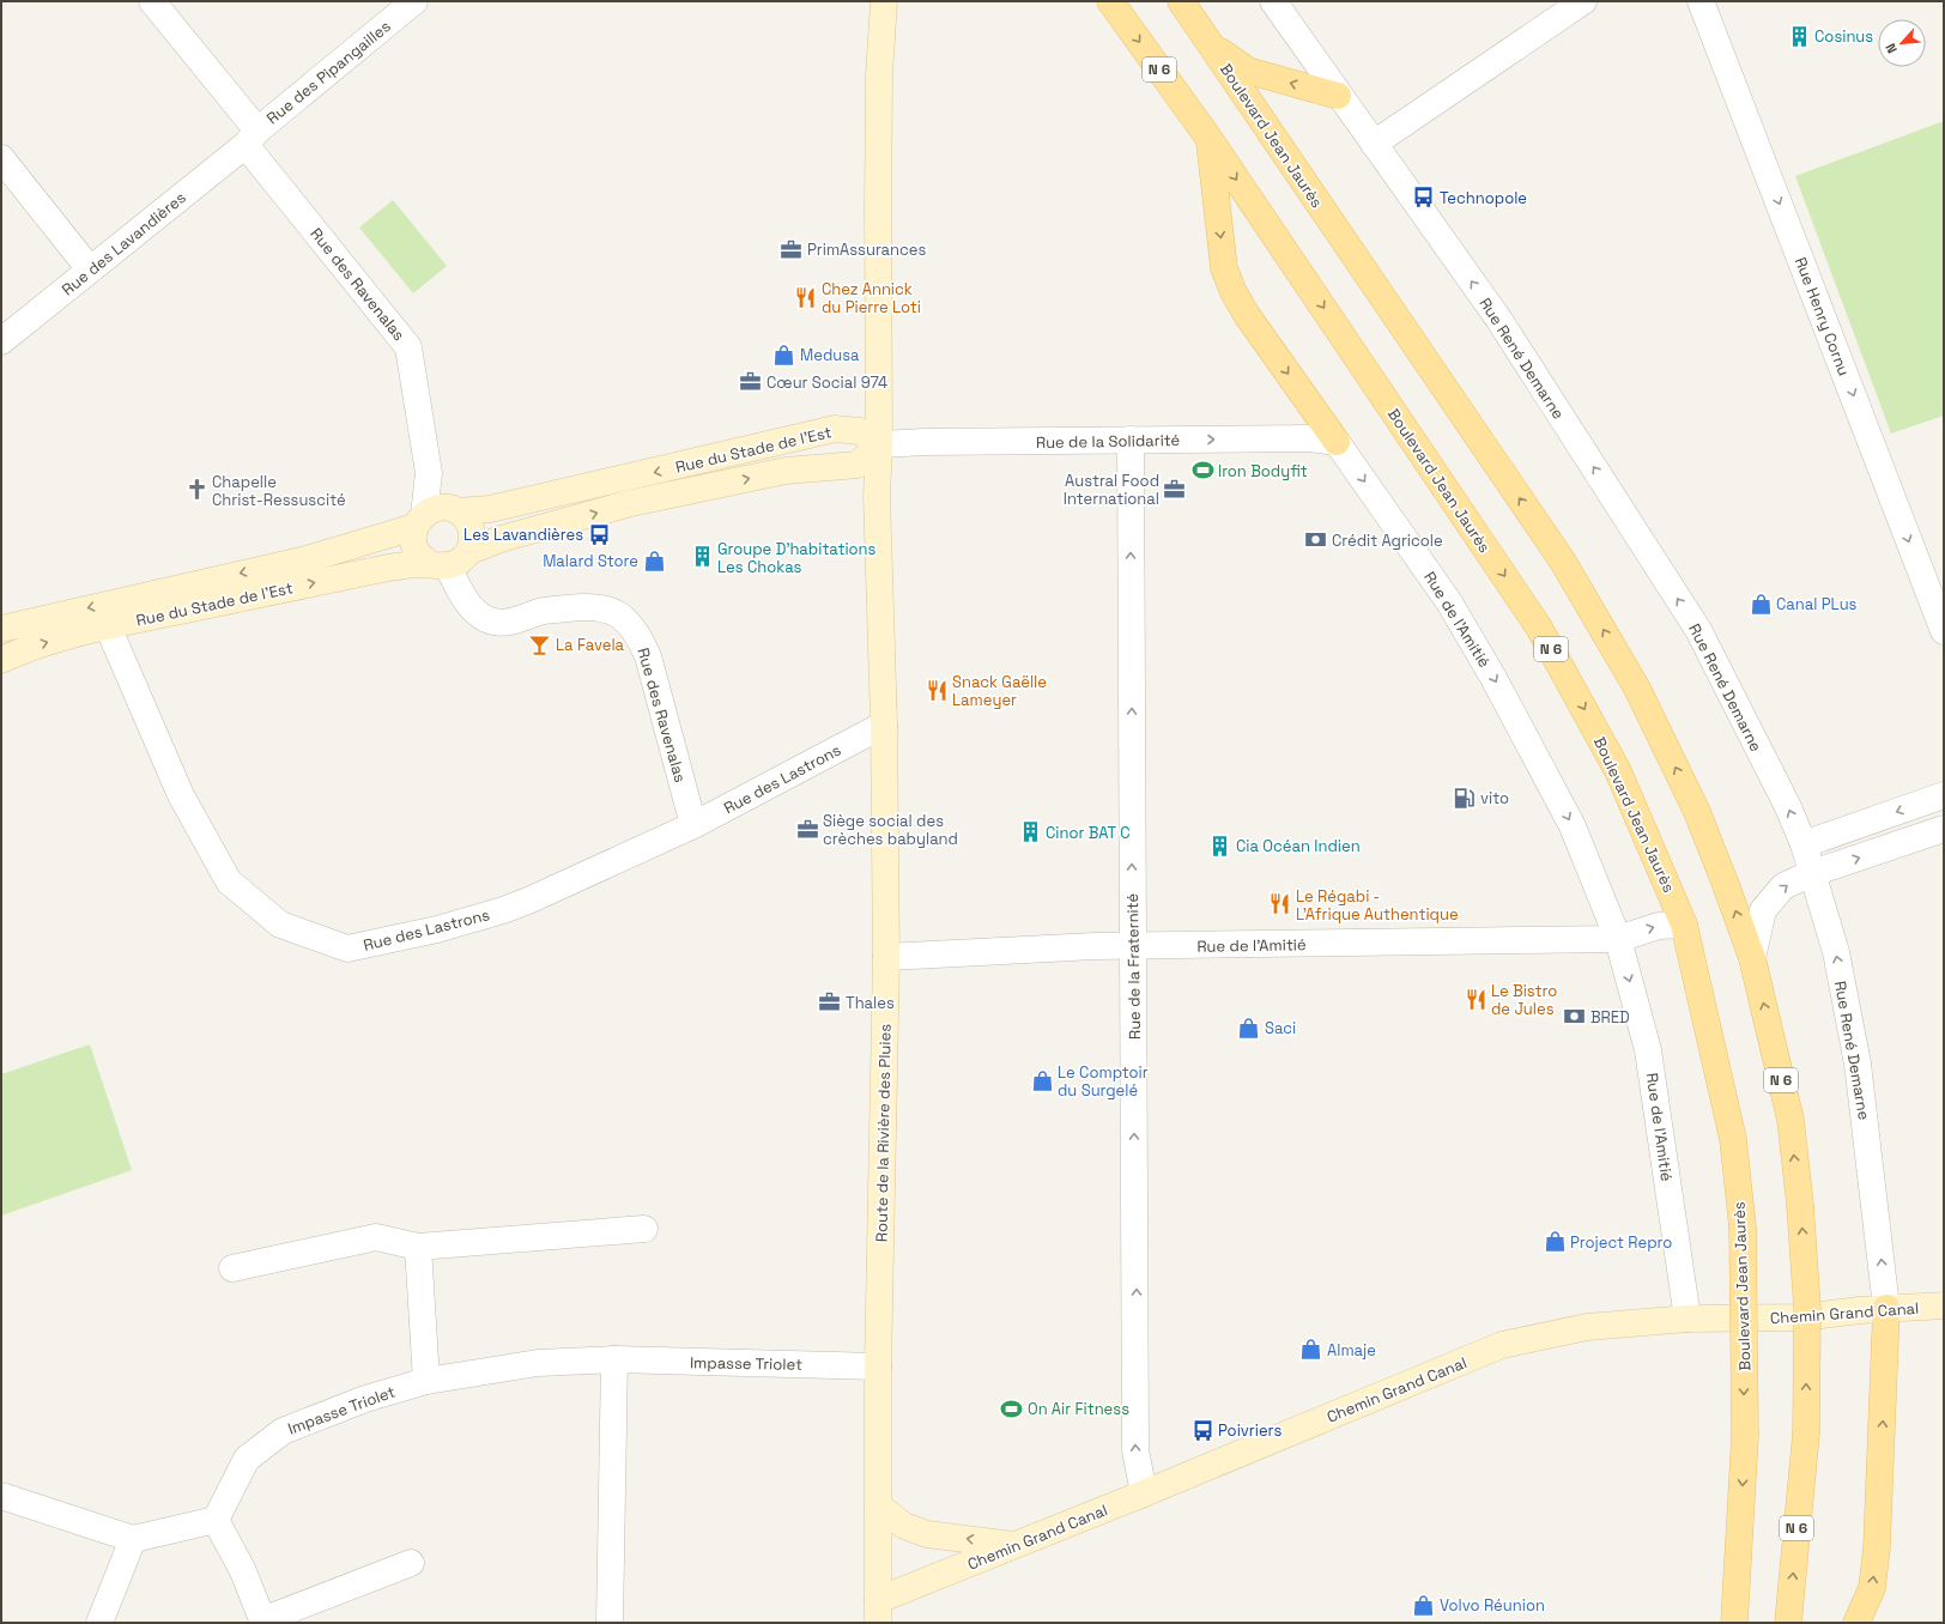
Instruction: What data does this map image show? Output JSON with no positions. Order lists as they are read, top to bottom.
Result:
{
  "streets": {
    "main road": ["N 6", "Boulevard Jean Jaurès"],
    "street": [
      "Rue des Pipangailles",
      "Rue des Lavandières",
      "Rue des Ravenalas",
      "Rue Henry Cornu",
      "Rue René Demarne",
      "Rue de la Solidarité",
      "Rue du Stade de l'Est",
      "Rue de l'Amitié",
      "Rue des Lastrons",
      "Rue de la Fraternité",
      "Route de la Rivière des Pluies",
      "Chemin Grand Canal",
      "Impasse Triolet"
    ]
  },
  "crossings": [
    ["Rue des Pipangailles", "Rue des Lavandières"],
    ["Rue des Pipangailles", "Rue des Ravenalas"],
    ["Boulevard Jean Jaurès", "Rue de l'Amitié"],
    ["Rue des Lavandières", "Rue des Ravenalas"],
    ["Rue des Ravenalas", "Rue du Stade de l'Est"],
    ["Rue des Ravenalas", "Rue des Lastrons"],
    ["Rue René Demarne", "Chemin Grand Canal"],
    ["Rue de la Solidarité", "Rue du Stade de l'Est"],
    ["Rue de la Solidarité", "Rue de l'Amitié"],
    ["Rue de la Solidarité", "Rue de la Fraternité"],
    ["Rue de la Solidarité", "Route de la Rivière des Pluies"],
    ["Rue du Stade de l'Est", "Rue des Lastrons"],
    ["Rue du Stade de l'Est", "Route de la Rivière des Pluies"],
    ["Rue de l'Amitié", "Rue de la Fraternité"],
    ["Rue de l'Amitié", "Route de la Rivière des Pluies"],
    ["Rue de l'Amitié", "Chemin Grand Canal"],
    ["Rue des Lastrons", "Route de la Rivière des Pluies"],
    ["Rue de la Fraternité", "Chemin Grand Canal"],
    ["Route de la Rivière des Pluies", "Chemin Grand Canal"],
    ["Route de la Rivière des Pluies", "Impasse Triolet"]
  ],
  "one_way": [
    "Rue Henry Cornu",
    "Rue René Demarne",
    "Rue de la Solidarité",
    "Rue de l'Amitié",
    "Rue de la Fraternité"
  ],
  "places": {
    "building": [
      "Cosinus",
      "Groupe D'habitations Les Chokas",
      "Cinor BAT C",
      "Cia Océan Indien"
    ],
    "bus stop": ["Technopole", "Les Lavandières", "Poivriers"],
    "office": [
      "PrimAssurances",
      "Cœur Social 974",
      "Austral Food International",
      "Siège social des crèches babyland",
      "Thales"
    ],
    "restaurant": [
      "Chez Annick du Pierre Loti",
      "Snack Gaëlle Lameyer",
      "Le Régabi - L'Afrique Authentique",
      "Le Bistro de Jules"
    ],
    "shop": [
      "Medusa",
      "Malard Store",
      "Canal PLus",
      "Saci",
      "Le Comptoir du Surgelé",
      "Project Repro",
      "Almaje",
      "Volvo Réunion"
    ],
    "sports": ["Iron Bodyfit", "On Air Fitness"],
    "church": ["Chapelle Christ-Ressuscité"],
    "bank": ["Crédit Agricole", "BRED"],
    "bar": ["La Favela"],
    "fuel station": ["vito"]
  },
  "north": "bottom left"
}
